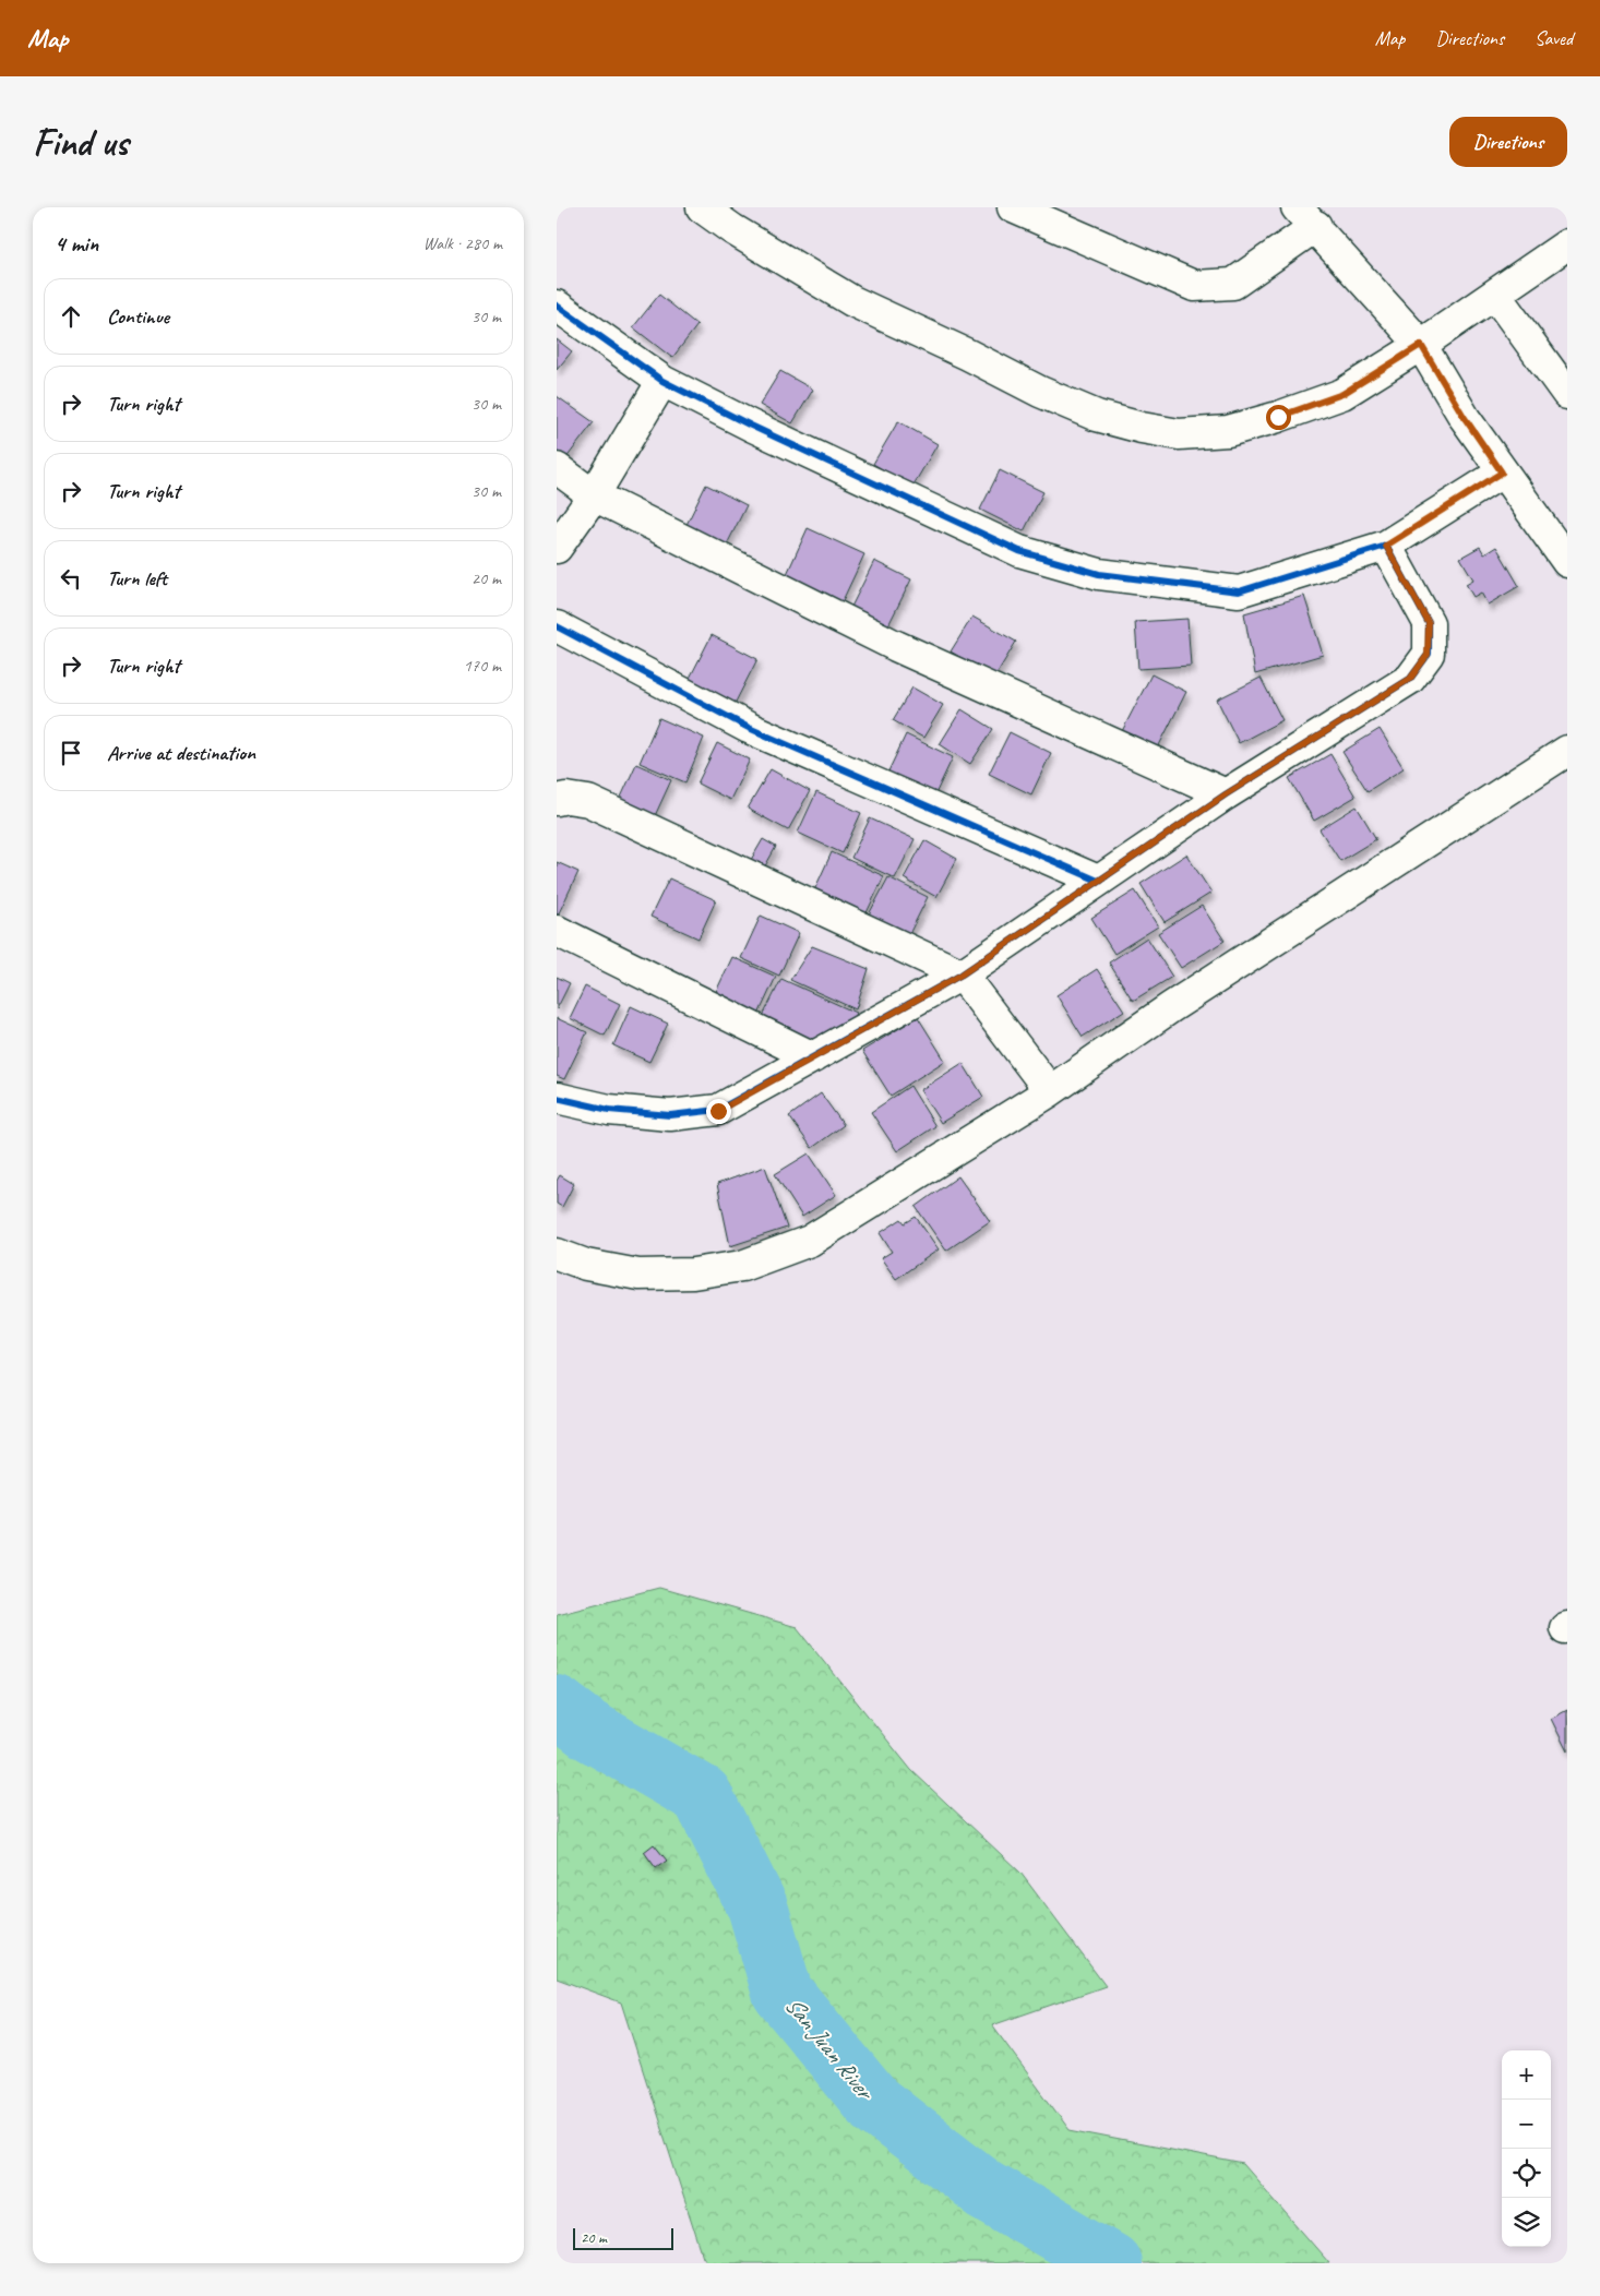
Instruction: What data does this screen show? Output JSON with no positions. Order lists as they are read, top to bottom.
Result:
{
  "water": ["San Juan River"],
  "scale_bar": "20 m",
  "page": {
    "header": "Map",
    "nav": ["Map", "Directions", "Saved"],
    "buttons": "Directions",
    "title": "Find us",
    "heading": ["4 min", "Walk · 280 m"],
    "list": [
      ["Continue", "30 m"],
      ["Turn right", "30 m"],
      ["Turn right", "30 m"],
      ["Turn left", "20 m"],
      ["Turn right", "170 m"],
      "Arrive at destination"
    ],
    "map_buttons": ["+", "−"],
    "scale": "20 m"
  }
}
